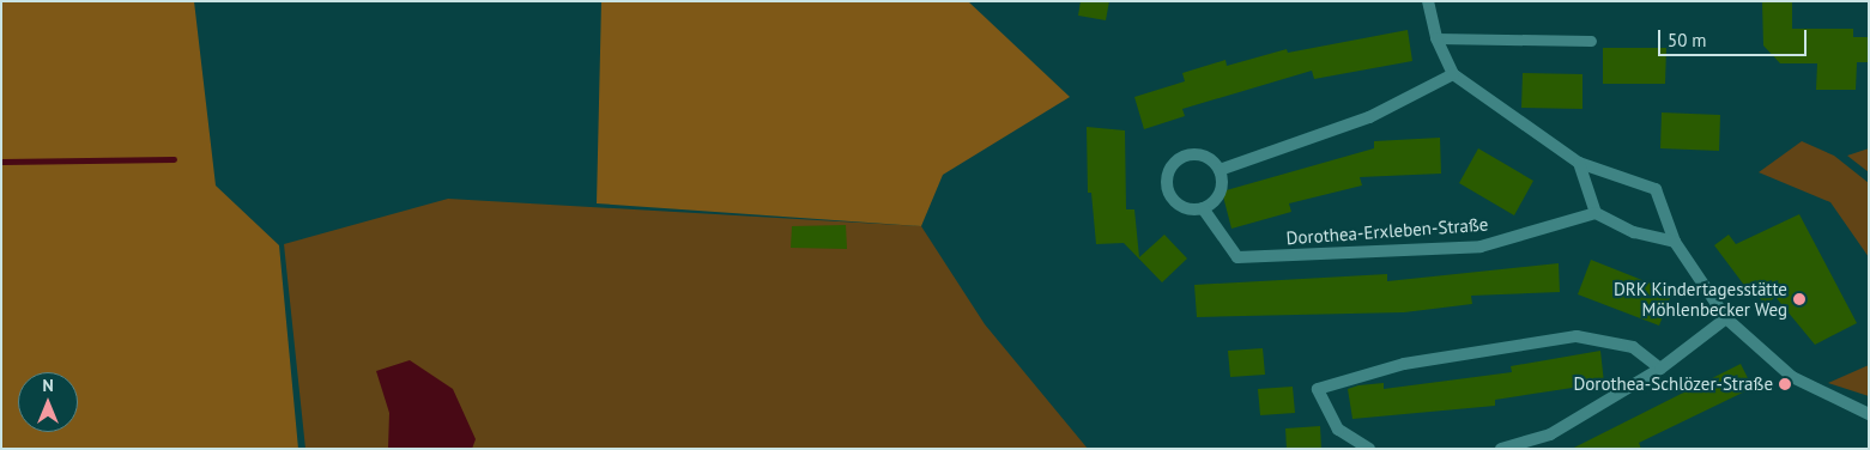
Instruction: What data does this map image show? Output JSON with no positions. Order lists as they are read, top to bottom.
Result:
{
  "streets": {
    "street": ["Dorothea-Erxleben-Straße"]
  },
  "places": ["DRK Kindertagesstätte Möhlenbecker Weg", "Dorothea-Schlözer-Straße"],
  "scale_bar": "50 m",
  "north": "top"
}
